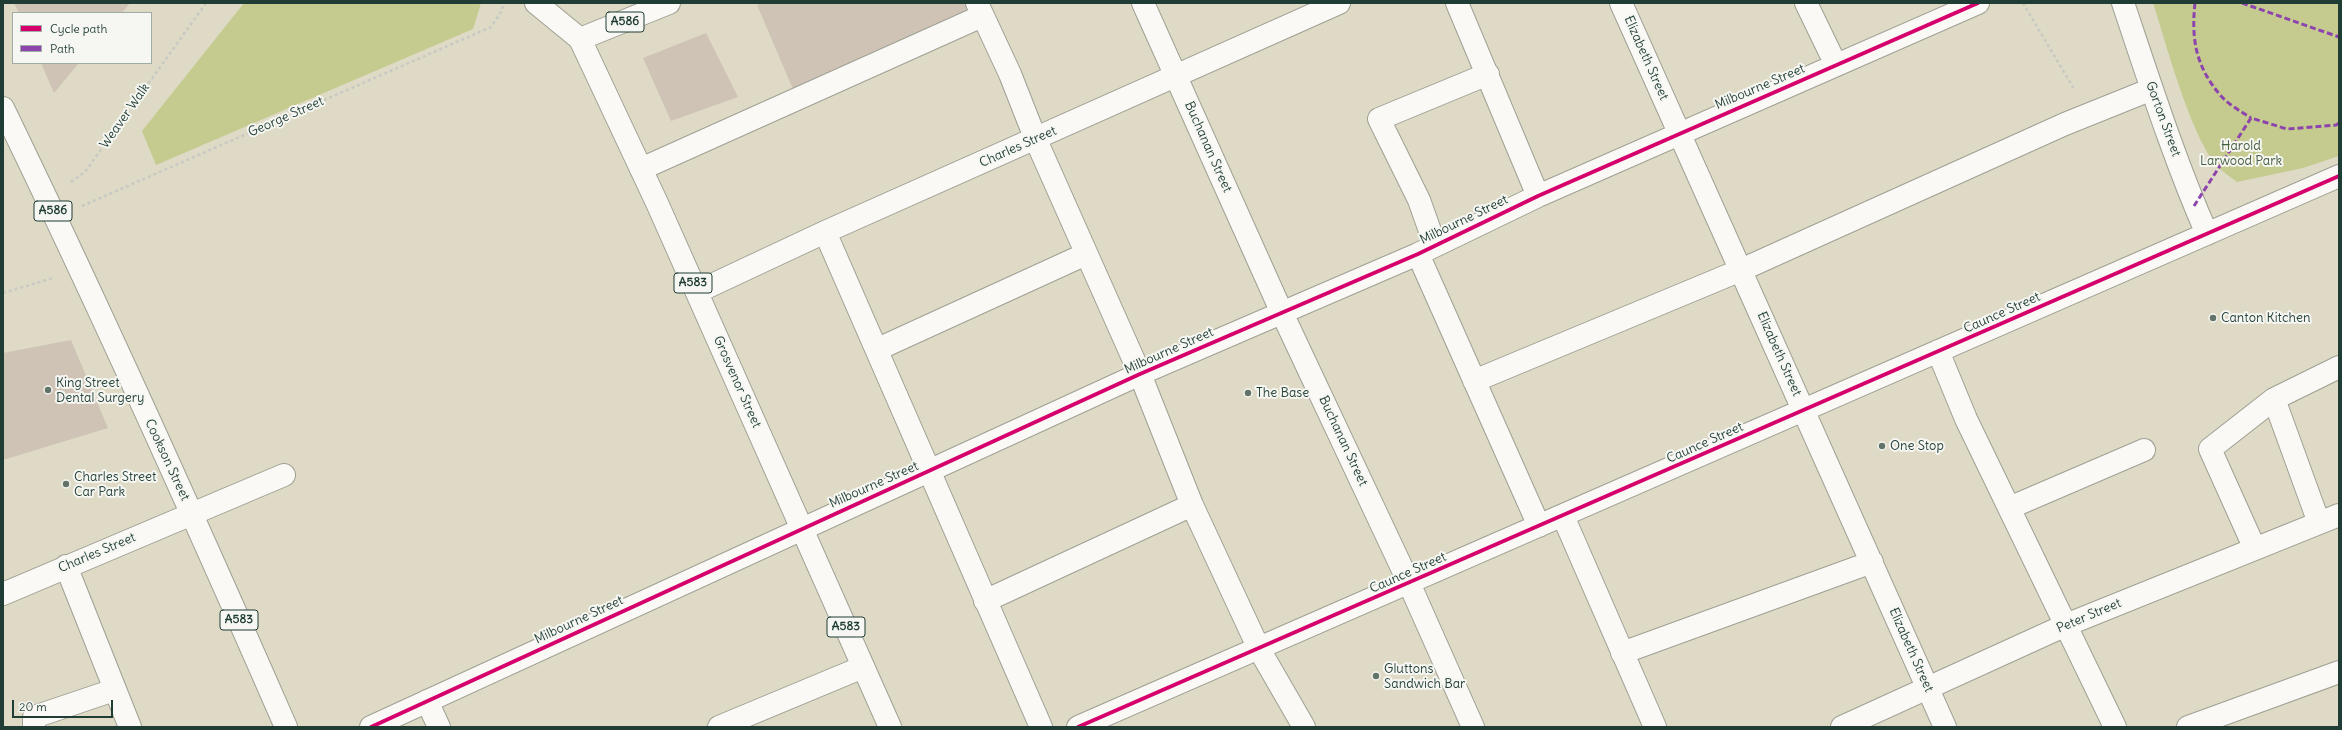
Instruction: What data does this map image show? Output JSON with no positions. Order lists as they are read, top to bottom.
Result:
{
  "streets": {
    "street": [
      "A586",
      "Elizabeth Street",
      "Milbourne Street",
      "Gorton Street",
      "Charles Street",
      "Buchanan Street",
      "A583",
      "Caunce Street",
      "Grosvenor Street",
      "Cookson Street",
      "Peter Street"
    ],
    "path": ["Weaver Walk", "George Street"]
  },
  "crossings": [
    ["A586", "Grosvenor Street"],
    ["Elizabeth Street", "Milbourne Street"],
    ["Elizabeth Street", "Caunce Street"],
    ["Elizabeth Street", "Peter Street"],
    ["Milbourne Street", "Buchanan Street"],
    ["Milbourne Street", "Grosvenor Street"],
    ["Weaver Walk", "George Street"],
    ["Weaver Walk", "Cookson Street"],
    ["George Street", "Cookson Street"],
    ["Gorton Street", "Caunce Street"],
    ["Charles Street", "Buchanan Street"],
    ["Charles Street", "Grosvenor Street"],
    ["Charles Street", "Cookson Street"],
    ["Buchanan Street", "Caunce Street"]
  ],
  "parks": ["Harold Larwood Park"],
  "places": [
    "Canton Kitchen",
    "King Street Dental Surgery",
    "The Base",
    "One Stop",
    "Charles Street Car Park",
    "Gluttons Sandwich Bar"
  ],
  "legend": ["Cycle path", "Path"],
  "scale_bar": "20 m"
}
